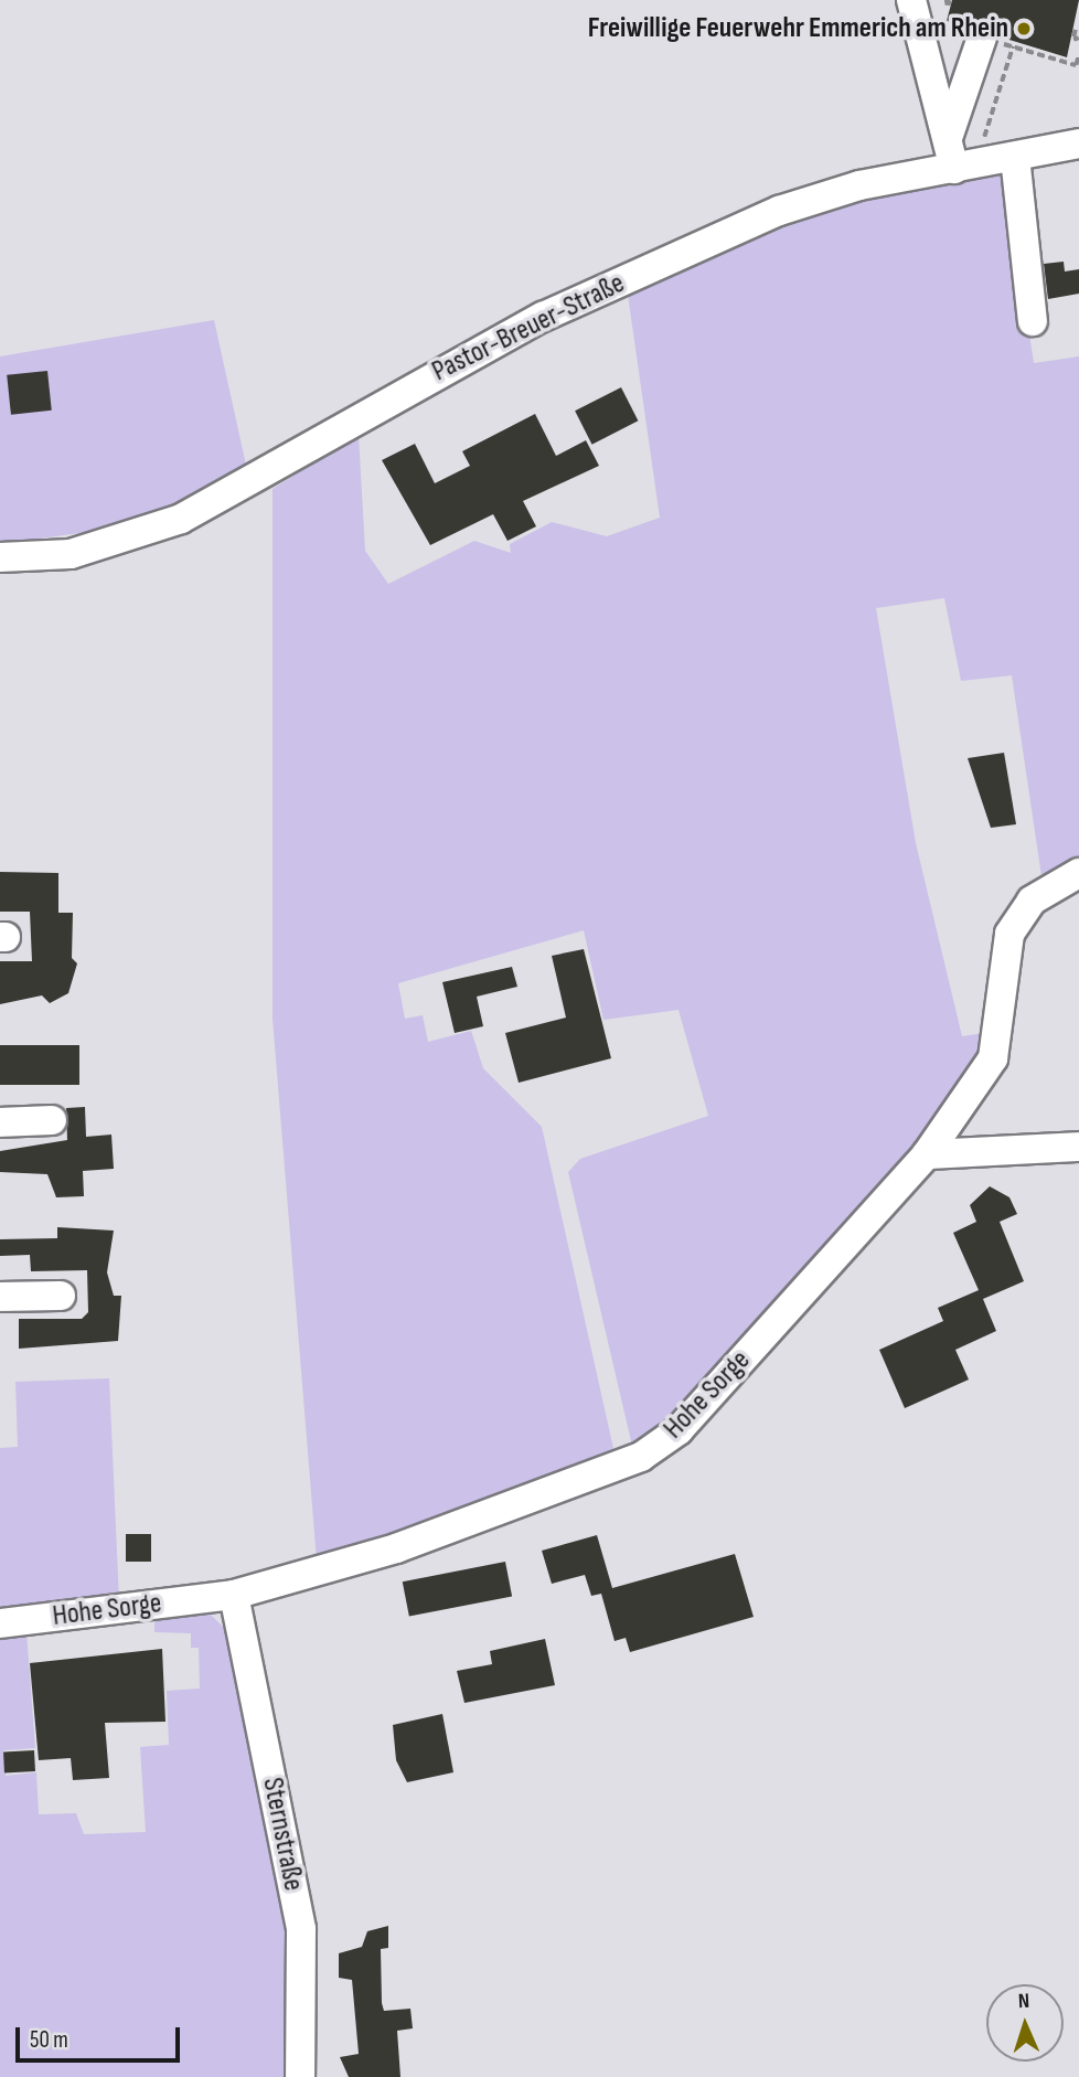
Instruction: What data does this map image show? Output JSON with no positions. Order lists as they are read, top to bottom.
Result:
{
  "streets": {
    "street": ["Pastor-Breuer-Straße", "Hohe Sorge", "Sternstraße"]
  },
  "crossings": [
    ["Hohe Sorge", "Sternstraße"]
  ],
  "places": ["Freiwillige Feuerwehr Emmerich am Rhein"],
  "scale_bar": "50 m",
  "north": "top"
}
